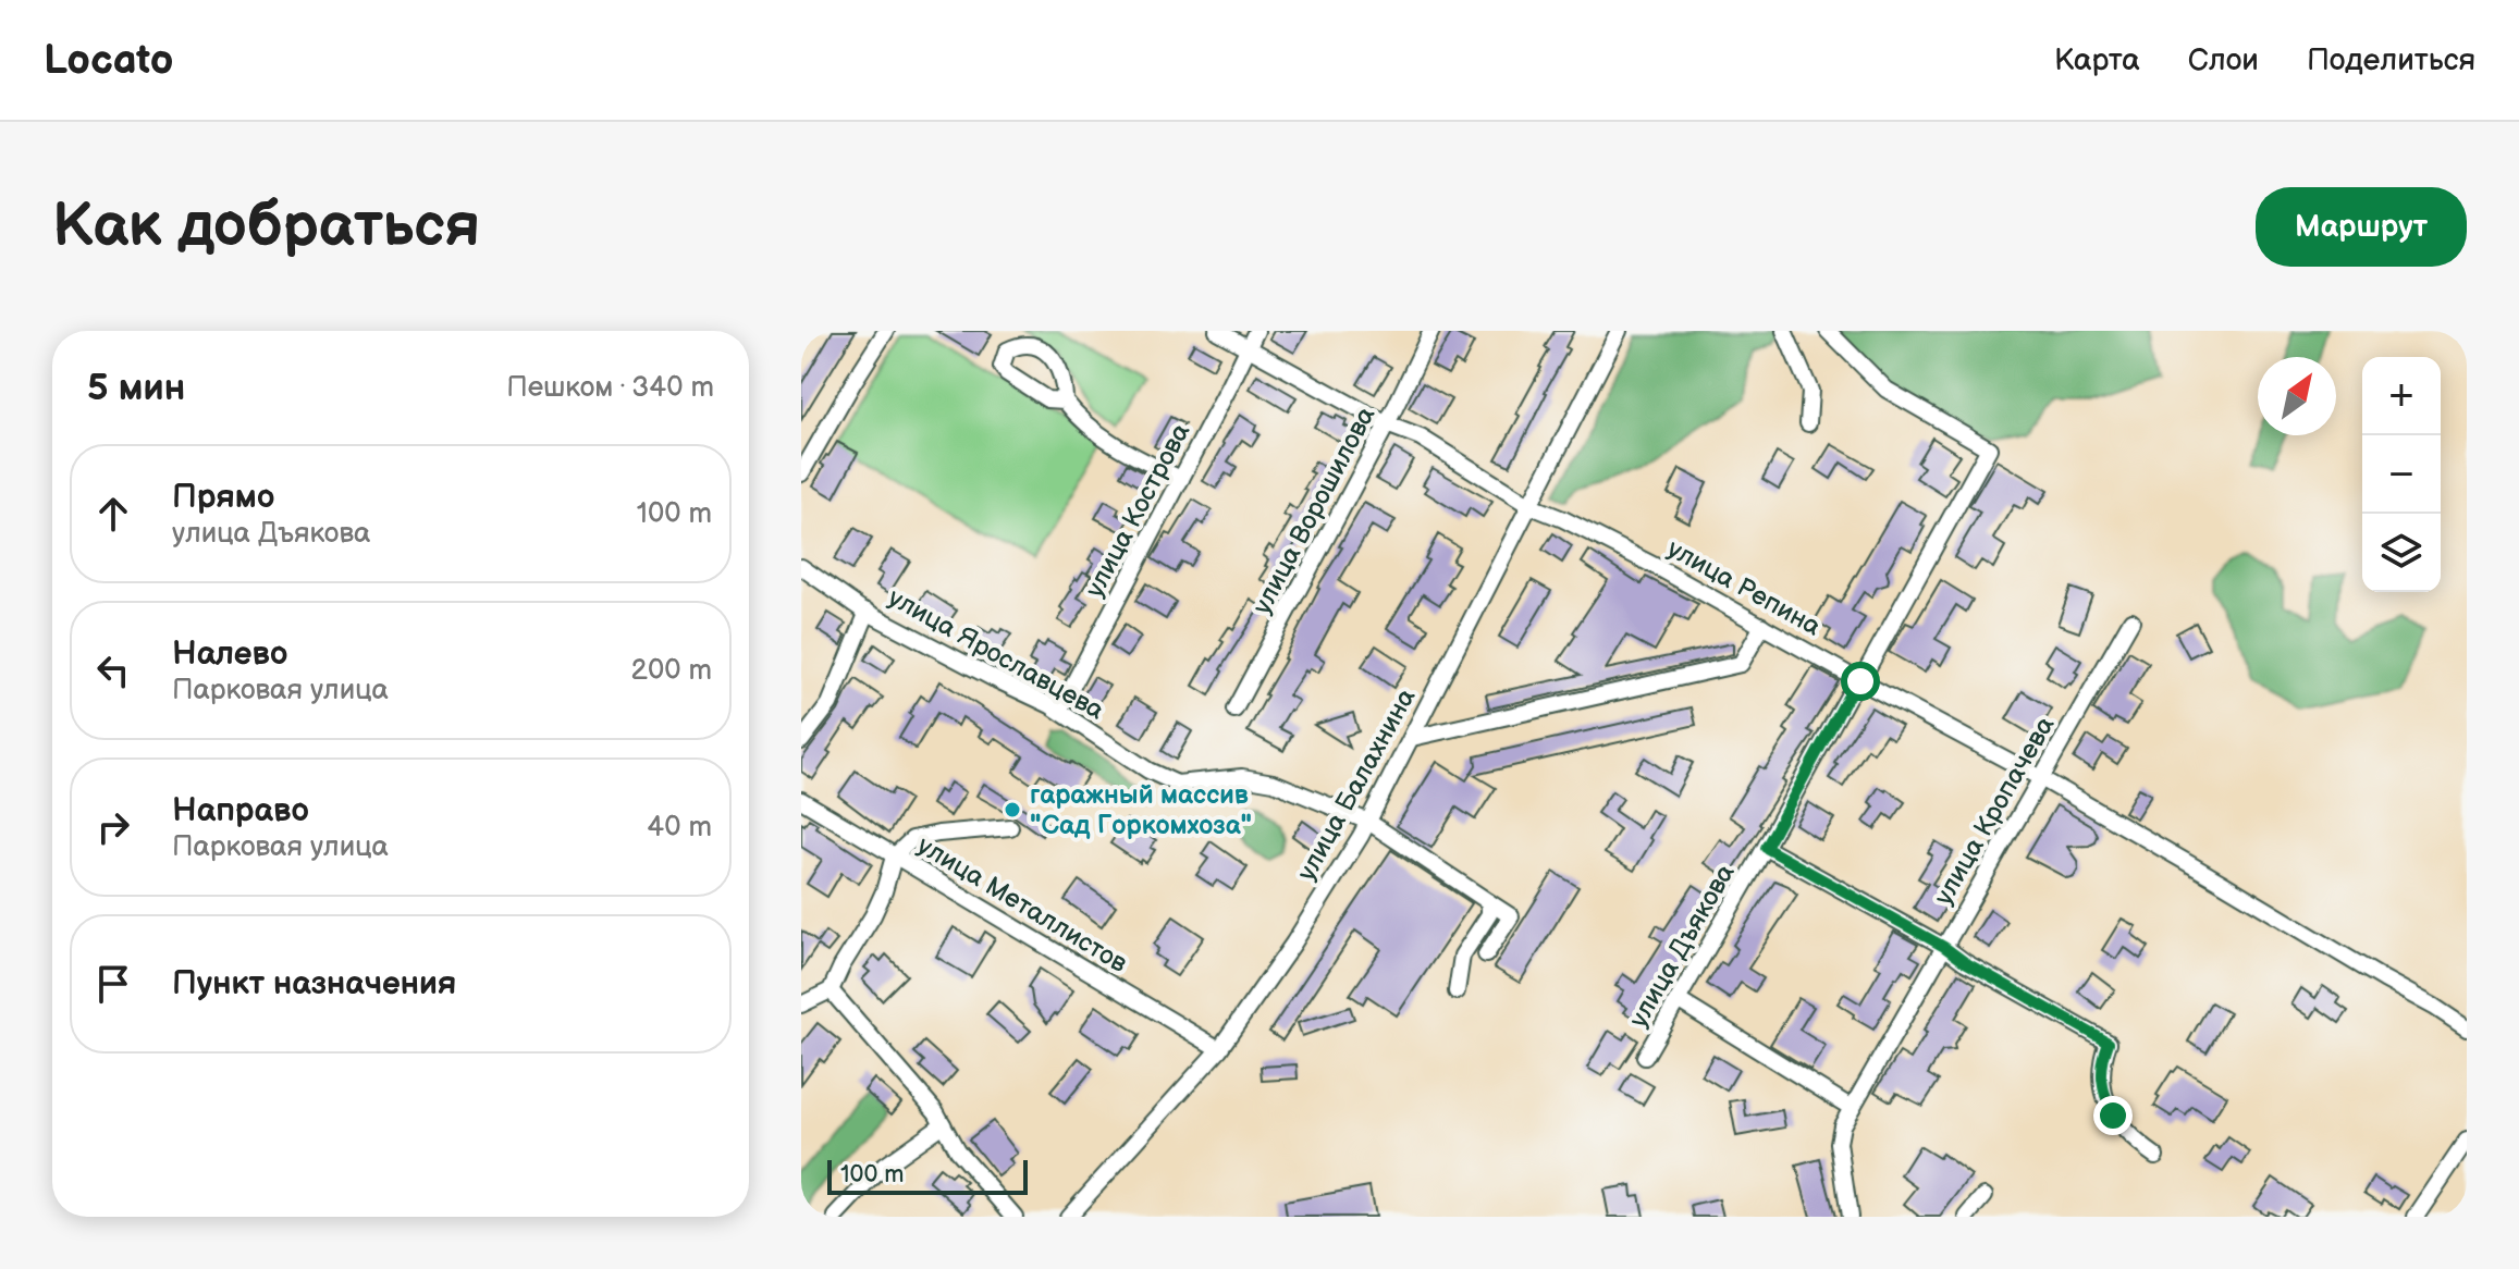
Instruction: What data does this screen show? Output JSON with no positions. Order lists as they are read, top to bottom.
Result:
{
  "streets": {
    "street": [
      "улица Кострова",
      "улица Ворошилова",
      "улица Репина",
      "улица Ярославцева",
      "улица Балахнина",
      "улица Кропачева",
      "улица Металлистов",
      "улица Дъякова"
    ]
  },
  "crossings": [
    ["улица Кострова", "улица Репина"],
    ["улица Кострова", "улица Ярославцева"],
    ["улица Ворошилова", "улица Репина"],
    ["улица Репина", "улица Балахнина"],
    ["улица Репина", "улица Кропачева"],
    ["улица Репина", "улица Дъякова"],
    ["улица Ярославцева", "улица Балахнина"],
    ["улица Балахнина", "улица Металлистов"]
  ],
  "places": ["гаражный массив \"Сад Горкомхоза\""],
  "scale_bar": "100 m",
  "north": "top right",
  "page": {
    "header": "Locato",
    "nav": ["Карта", "Слои", "Поделиться"],
    "buttons": "Маршрут",
    "title": "Как добраться",
    "heading": ["5 мин", "Пешком · 340 m"],
    "map_buttons": ["+", "−"],
    "list": [
      ["Прямо", "улица Дъякова", "100 m"],
      ["Налево", "Парковая улица", "200 m"],
      ["Направо", "Парковая улица", "40 m"],
      "Пункт назначения"
    ],
    "scale": "100 m"
  }
}
